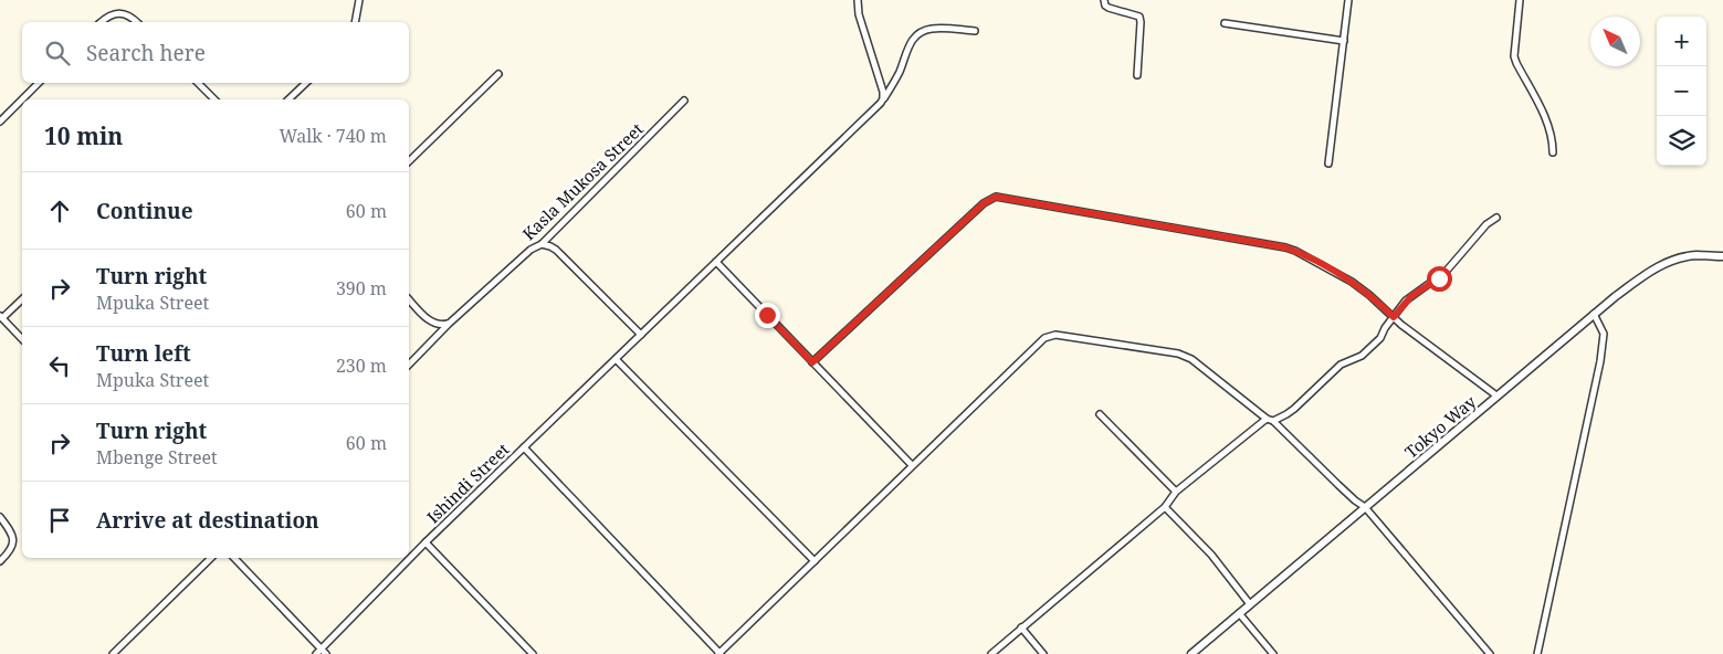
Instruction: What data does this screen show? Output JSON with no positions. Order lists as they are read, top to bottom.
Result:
{
  "streets": {
    "street": ["Kasla Mukosa Street", "Tokyo Way", "Ishindi Street"]
  },
  "north": "top left",
  "page": {
    "map_buttons": ["+", "−"],
    "search": "Search here",
    "heading": ["10 min", "Walk · 740 m"],
    "list": [
      ["Continue", "60 m"],
      ["Turn right", "Mpuka Street", "390 m"],
      ["Turn left", "Mpuka Street", "230 m"],
      ["Turn right", "Mbenge Street", "60 m"],
      "Arrive at destination"
    ]
  }
}
